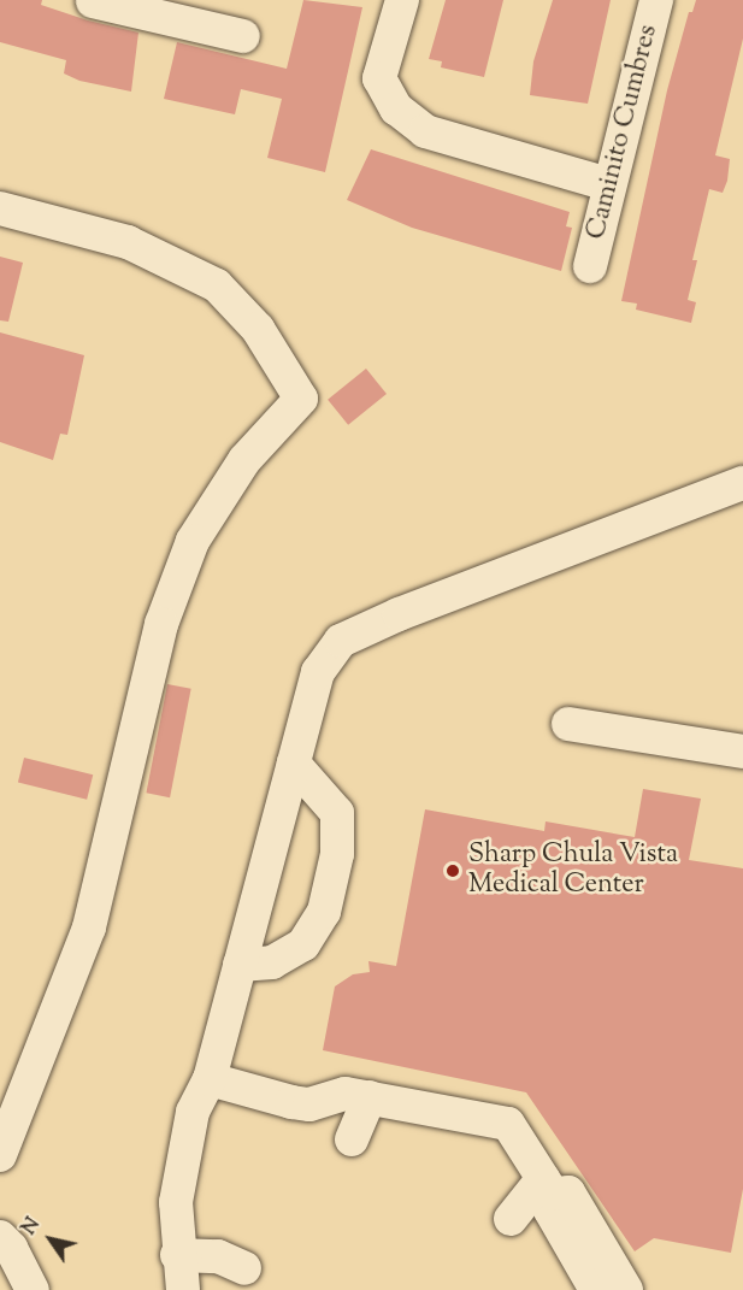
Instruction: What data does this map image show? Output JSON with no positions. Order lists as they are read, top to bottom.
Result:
{
  "streets": {
    "street": ["Caminito Cumbres"]
  },
  "places": ["Sharp Chula Vista Medical Center"],
  "north": "top left"
}
